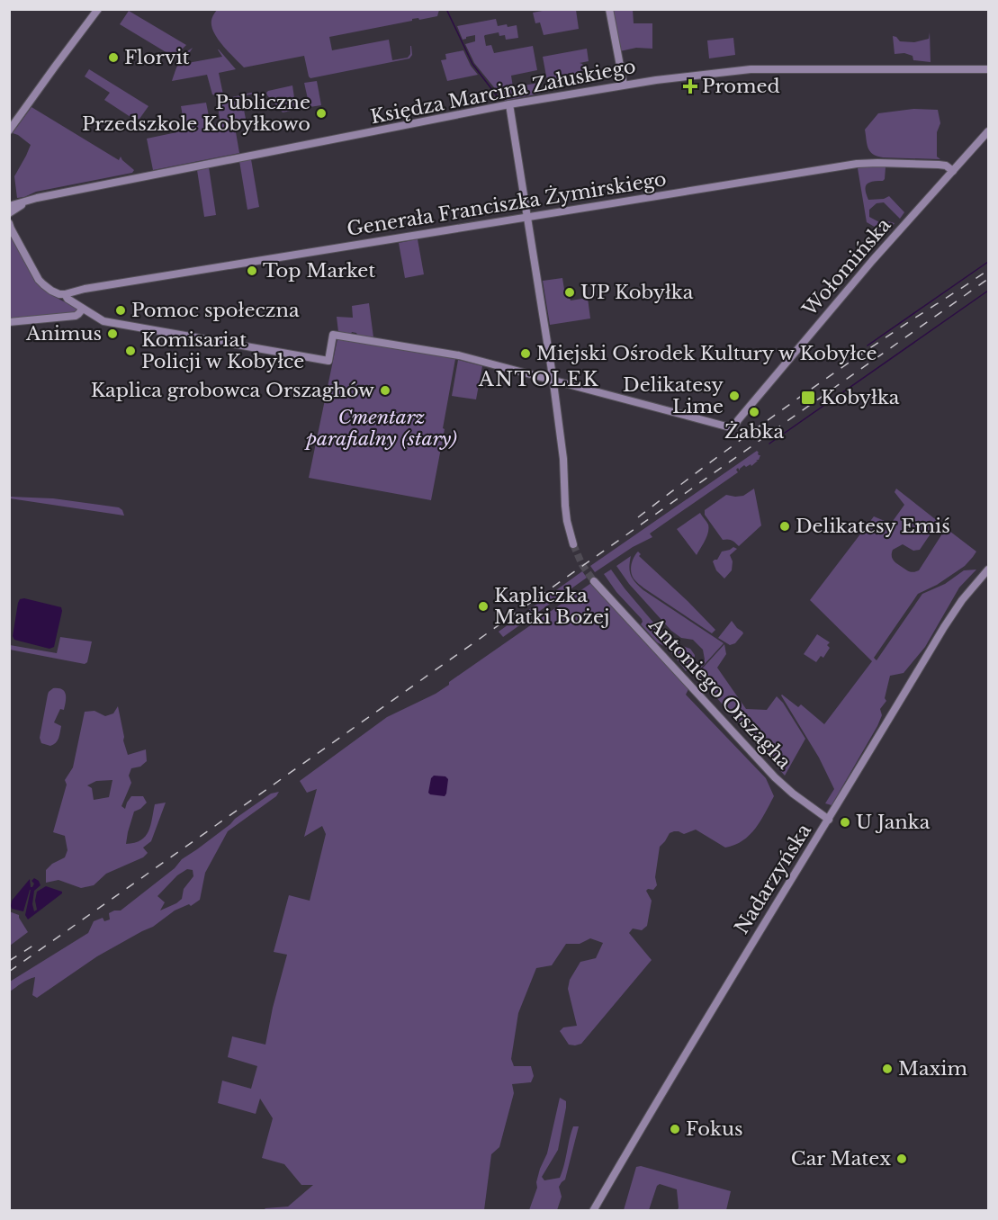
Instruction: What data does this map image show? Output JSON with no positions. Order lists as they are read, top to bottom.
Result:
{
  "streets": {
    "street": [
      "Księdza Marcina Załuskiego",
      "Generała Franciszka Żymirskiego",
      "Wołomińska",
      "Antoniego Orszagha",
      "Nadarzyńska"
    ]
  },
  "crossings": [
    ["Generała Franciszka Żymirskiego", "Wołomińska"],
    ["Antoniego Orszagha", "Nadarzyńska"]
  ],
  "districts": ["ANTOLEK"],
  "parks": ["Cmentarz parafialny (stary)"],
  "places": {
    "other": [
      "Florvit",
      "Publiczne Przedszkole Kobyłkowo",
      "Top Market",
      "UP Kobyłka",
      "Pomoc społeczna",
      "Animus",
      "Komisariat Policji w Kobyłce",
      "Miejski Ośrodek Kultury w Kobyłce",
      "Kaplica grobowca Orszaghów",
      "Delikatesy Lime",
      "Żabka",
      "Delikatesy Emiś",
      "Kapliczka Matki Bożej",
      "U Janka",
      "Maxim",
      "Fokus",
      "Car Matex"
    ],
    "health": ["Promed"],
    "transit": ["Kobyłka"]
  }
}
